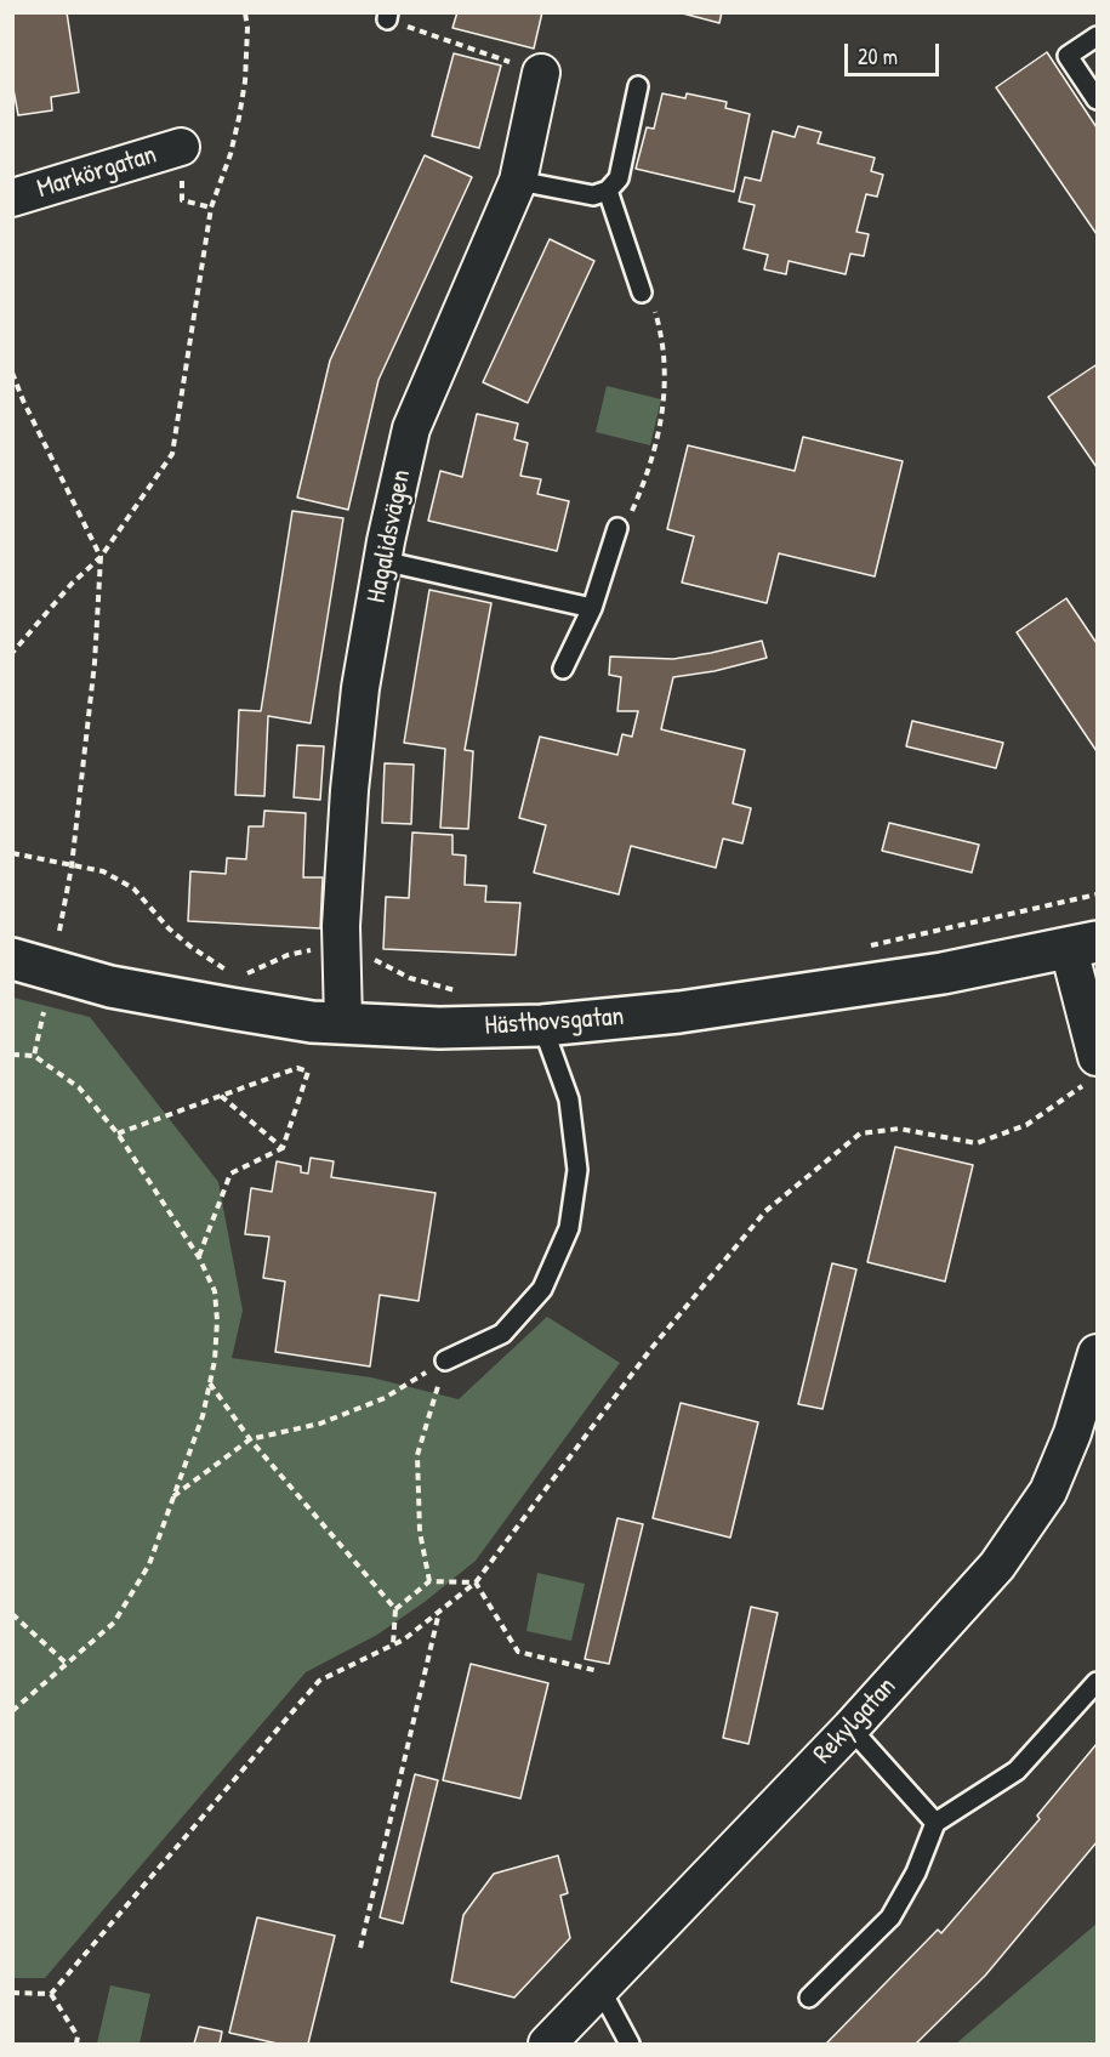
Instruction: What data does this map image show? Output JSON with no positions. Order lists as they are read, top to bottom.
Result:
{
  "streets": {
    "street": [
      "Markörgatan",
      "Hagalidsvägen",
      "Hästhovsgatan",
      "Rekylgatan"
    ]
  },
  "crossings": [
    ["Hagalidsvägen", "Hästhovsgatan"]
  ],
  "scale_bar": "20 m"
}
